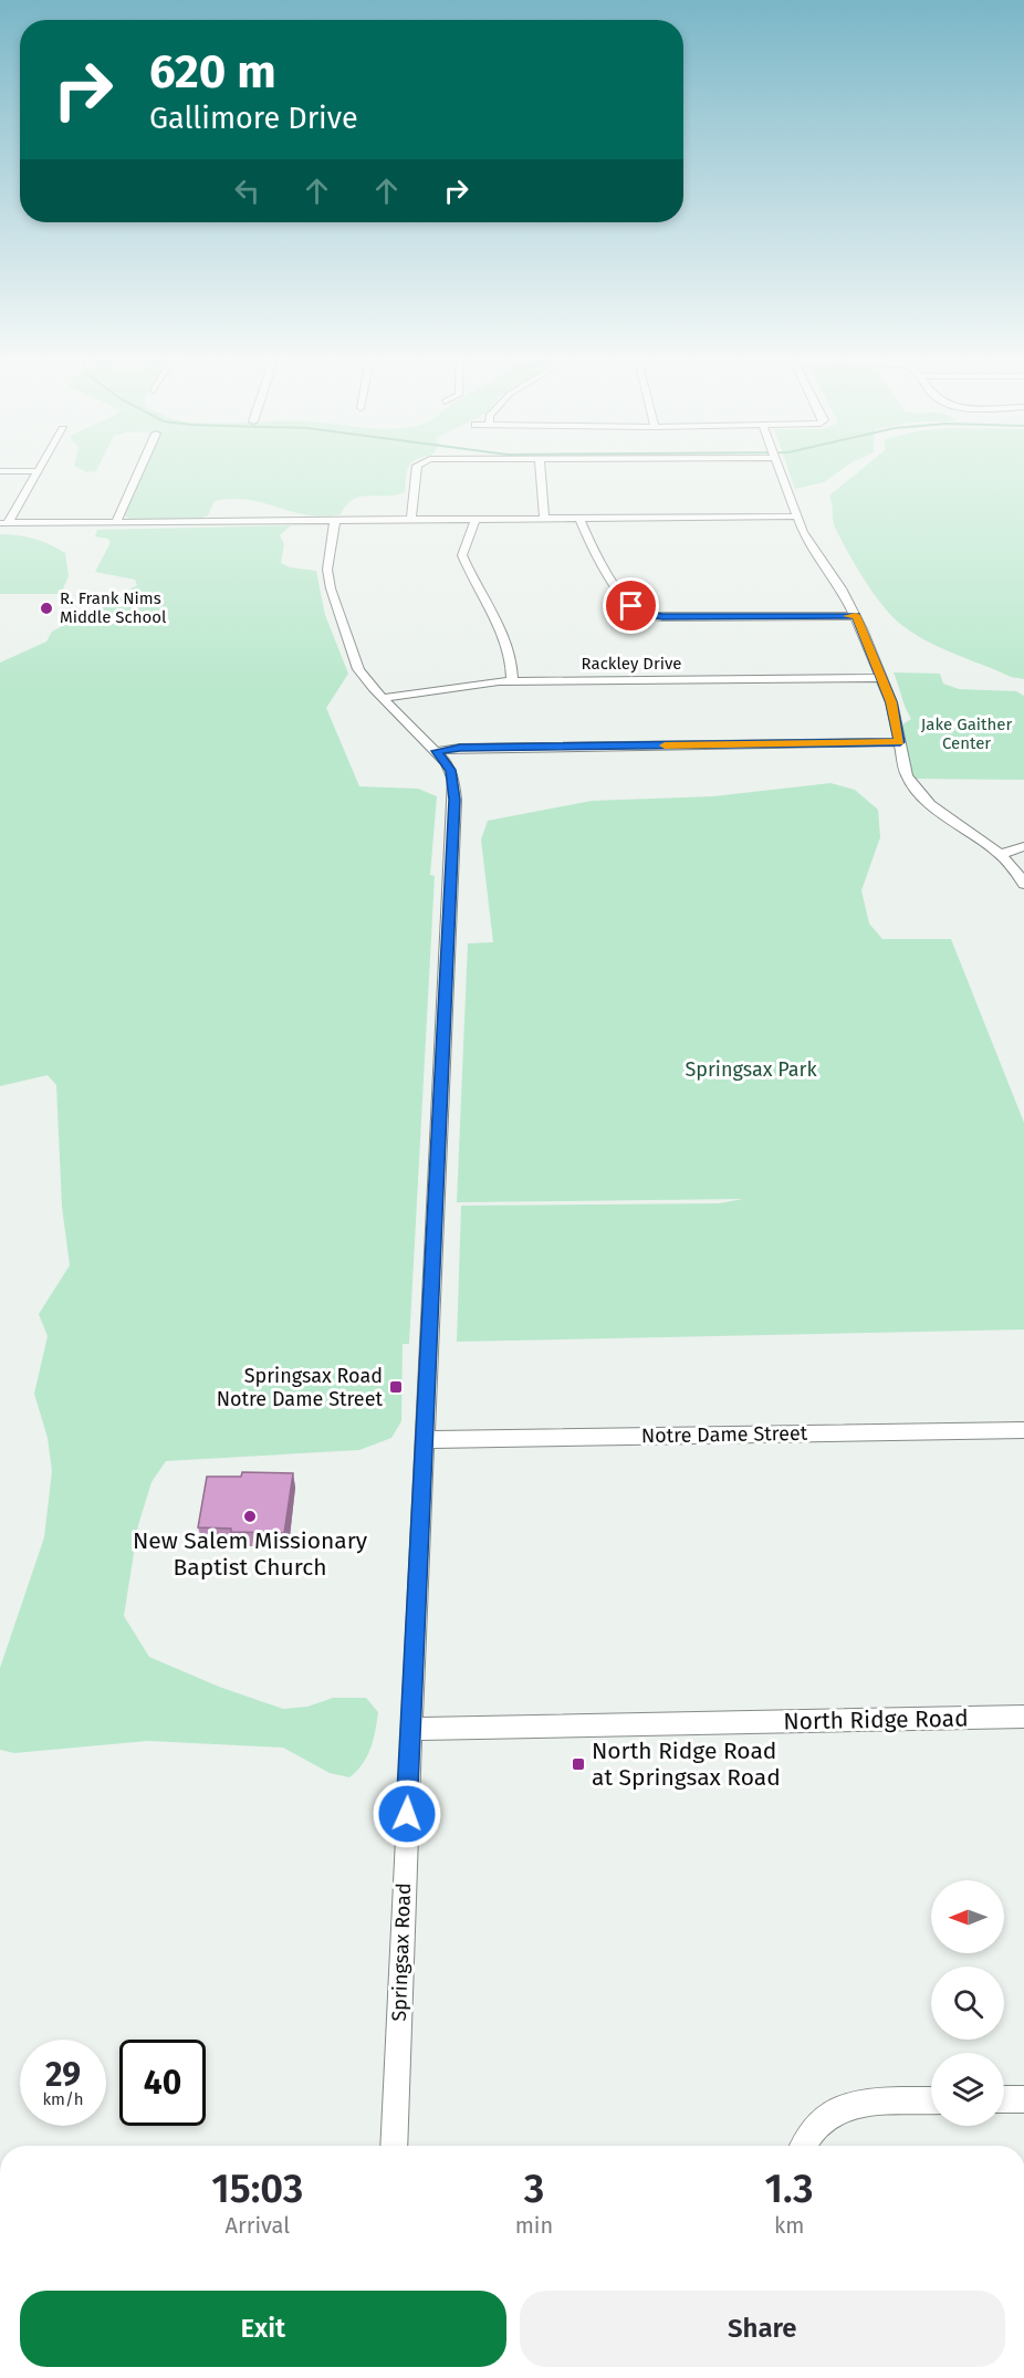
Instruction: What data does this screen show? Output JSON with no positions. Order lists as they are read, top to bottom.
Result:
{
  "streets": {
    "street": [
      "Rackley Drive",
      "Notre Dame Street",
      "North Ridge Road",
      "Springsax Road"
    ]
  },
  "crossings": [
    ["Rackley Drive", "Springsax Road"],
    ["Notre Dame Street", "Springsax Road"],
    ["North Ridge Road", "Springsax Road"]
  ],
  "parks": ["Jake Gaither Center", "Springsax Park"],
  "places": {
    "other": ["R. Frank Nims Middle School", "New Salem Missionary Baptist Church"],
    "transit": ["Springsax Road Notre Dame Street", "North Ridge Road at Springsax Road"]
  },
  "north": "left",
  "page": {
    "turn": ["620 m", "Gallimore Drive"],
    "speed": "29 km/h",
    "limit": "40",
    "eta": [
      "15:03",
      "Arrival",
      "3",
      "min",
      "1.3",
      "km"
    ],
    "buttons": ["Exit", "Share"]
  }
}
